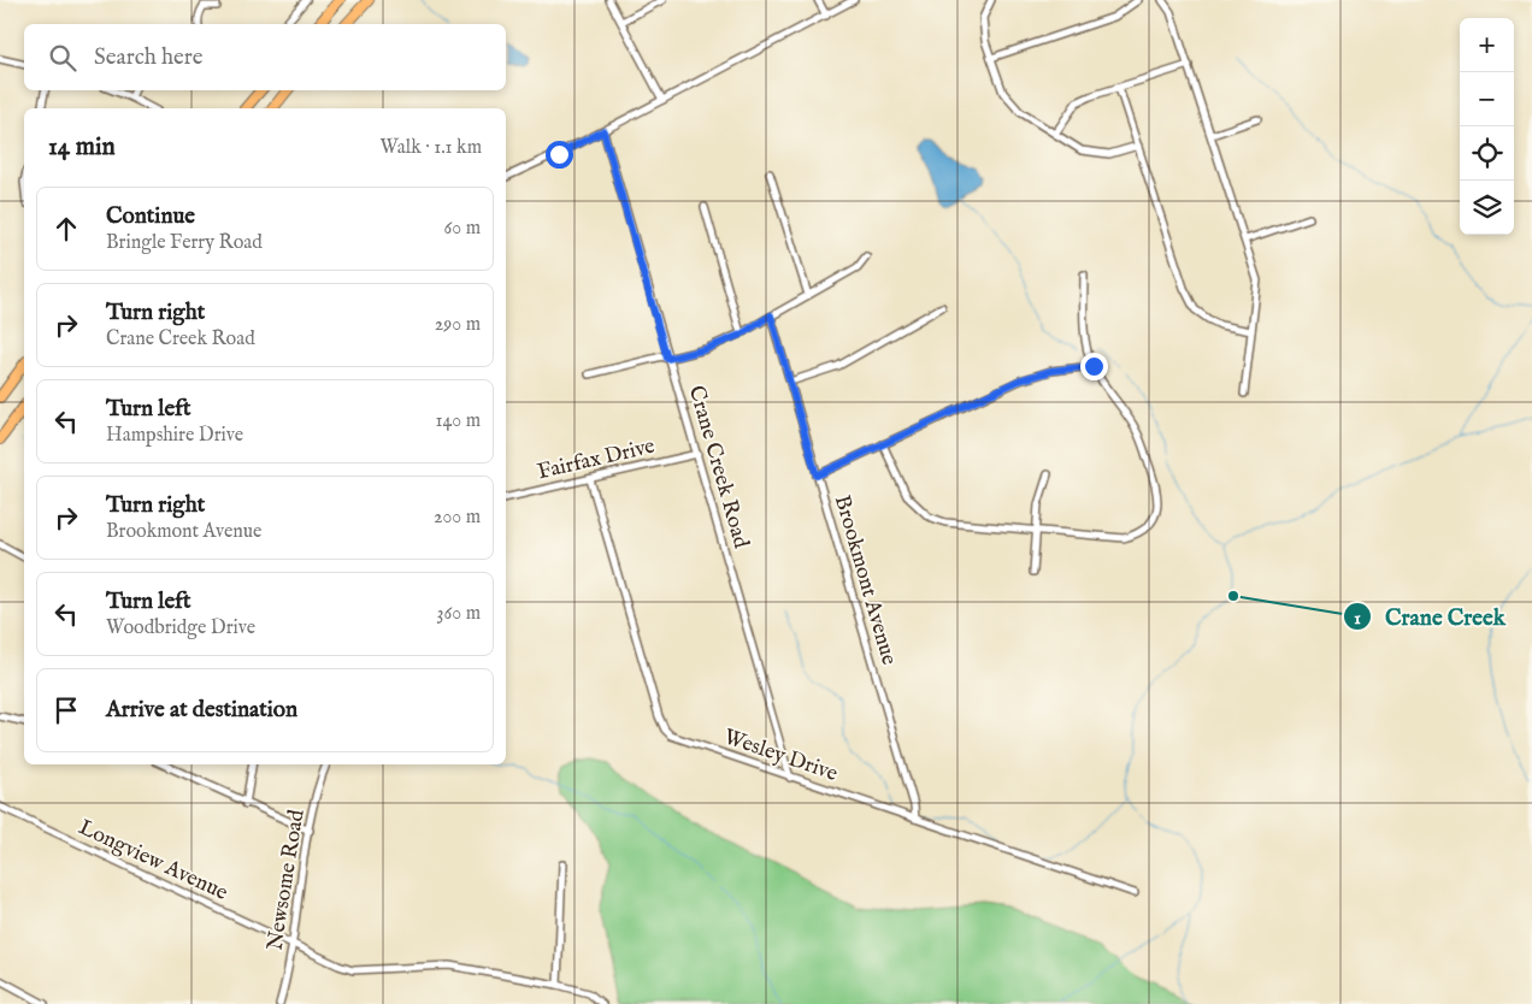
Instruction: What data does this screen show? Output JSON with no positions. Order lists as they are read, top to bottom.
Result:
{
  "streets": {
    "street": [
      "Fairfax Drive",
      "Crane Creek Road",
      "Brookmont Avenue",
      "Wesley Drive",
      "Longview Avenue",
      "Newsome Road"
    ]
  },
  "crossings": [
    ["Fairfax Drive", "Crane Creek Road"],
    ["Fairfax Drive", "Wesley Drive"],
    ["Crane Creek Road", "Wesley Drive"],
    ["Brookmont Avenue", "Wesley Drive"],
    ["Longview Avenue", "Newsome Road"]
  ],
  "places": ["Crane Creek"],
  "page": {
    "map_buttons": ["+", "−"],
    "search": "Search here",
    "heading": ["14 min", "Walk · 1.1 km"],
    "list": [
      ["Continue", "Bringle Ferry Road", "60 m"],
      ["Turn right", "Crane Creek Road", "290 m"],
      ["Turn left", "Hampshire Drive", "140 m"],
      ["Turn right", "Brookmont Avenue", "200 m"],
      ["Turn left", "Woodbridge Drive", "360 m"],
      "Arrive at destination"
    ]
  }
}
